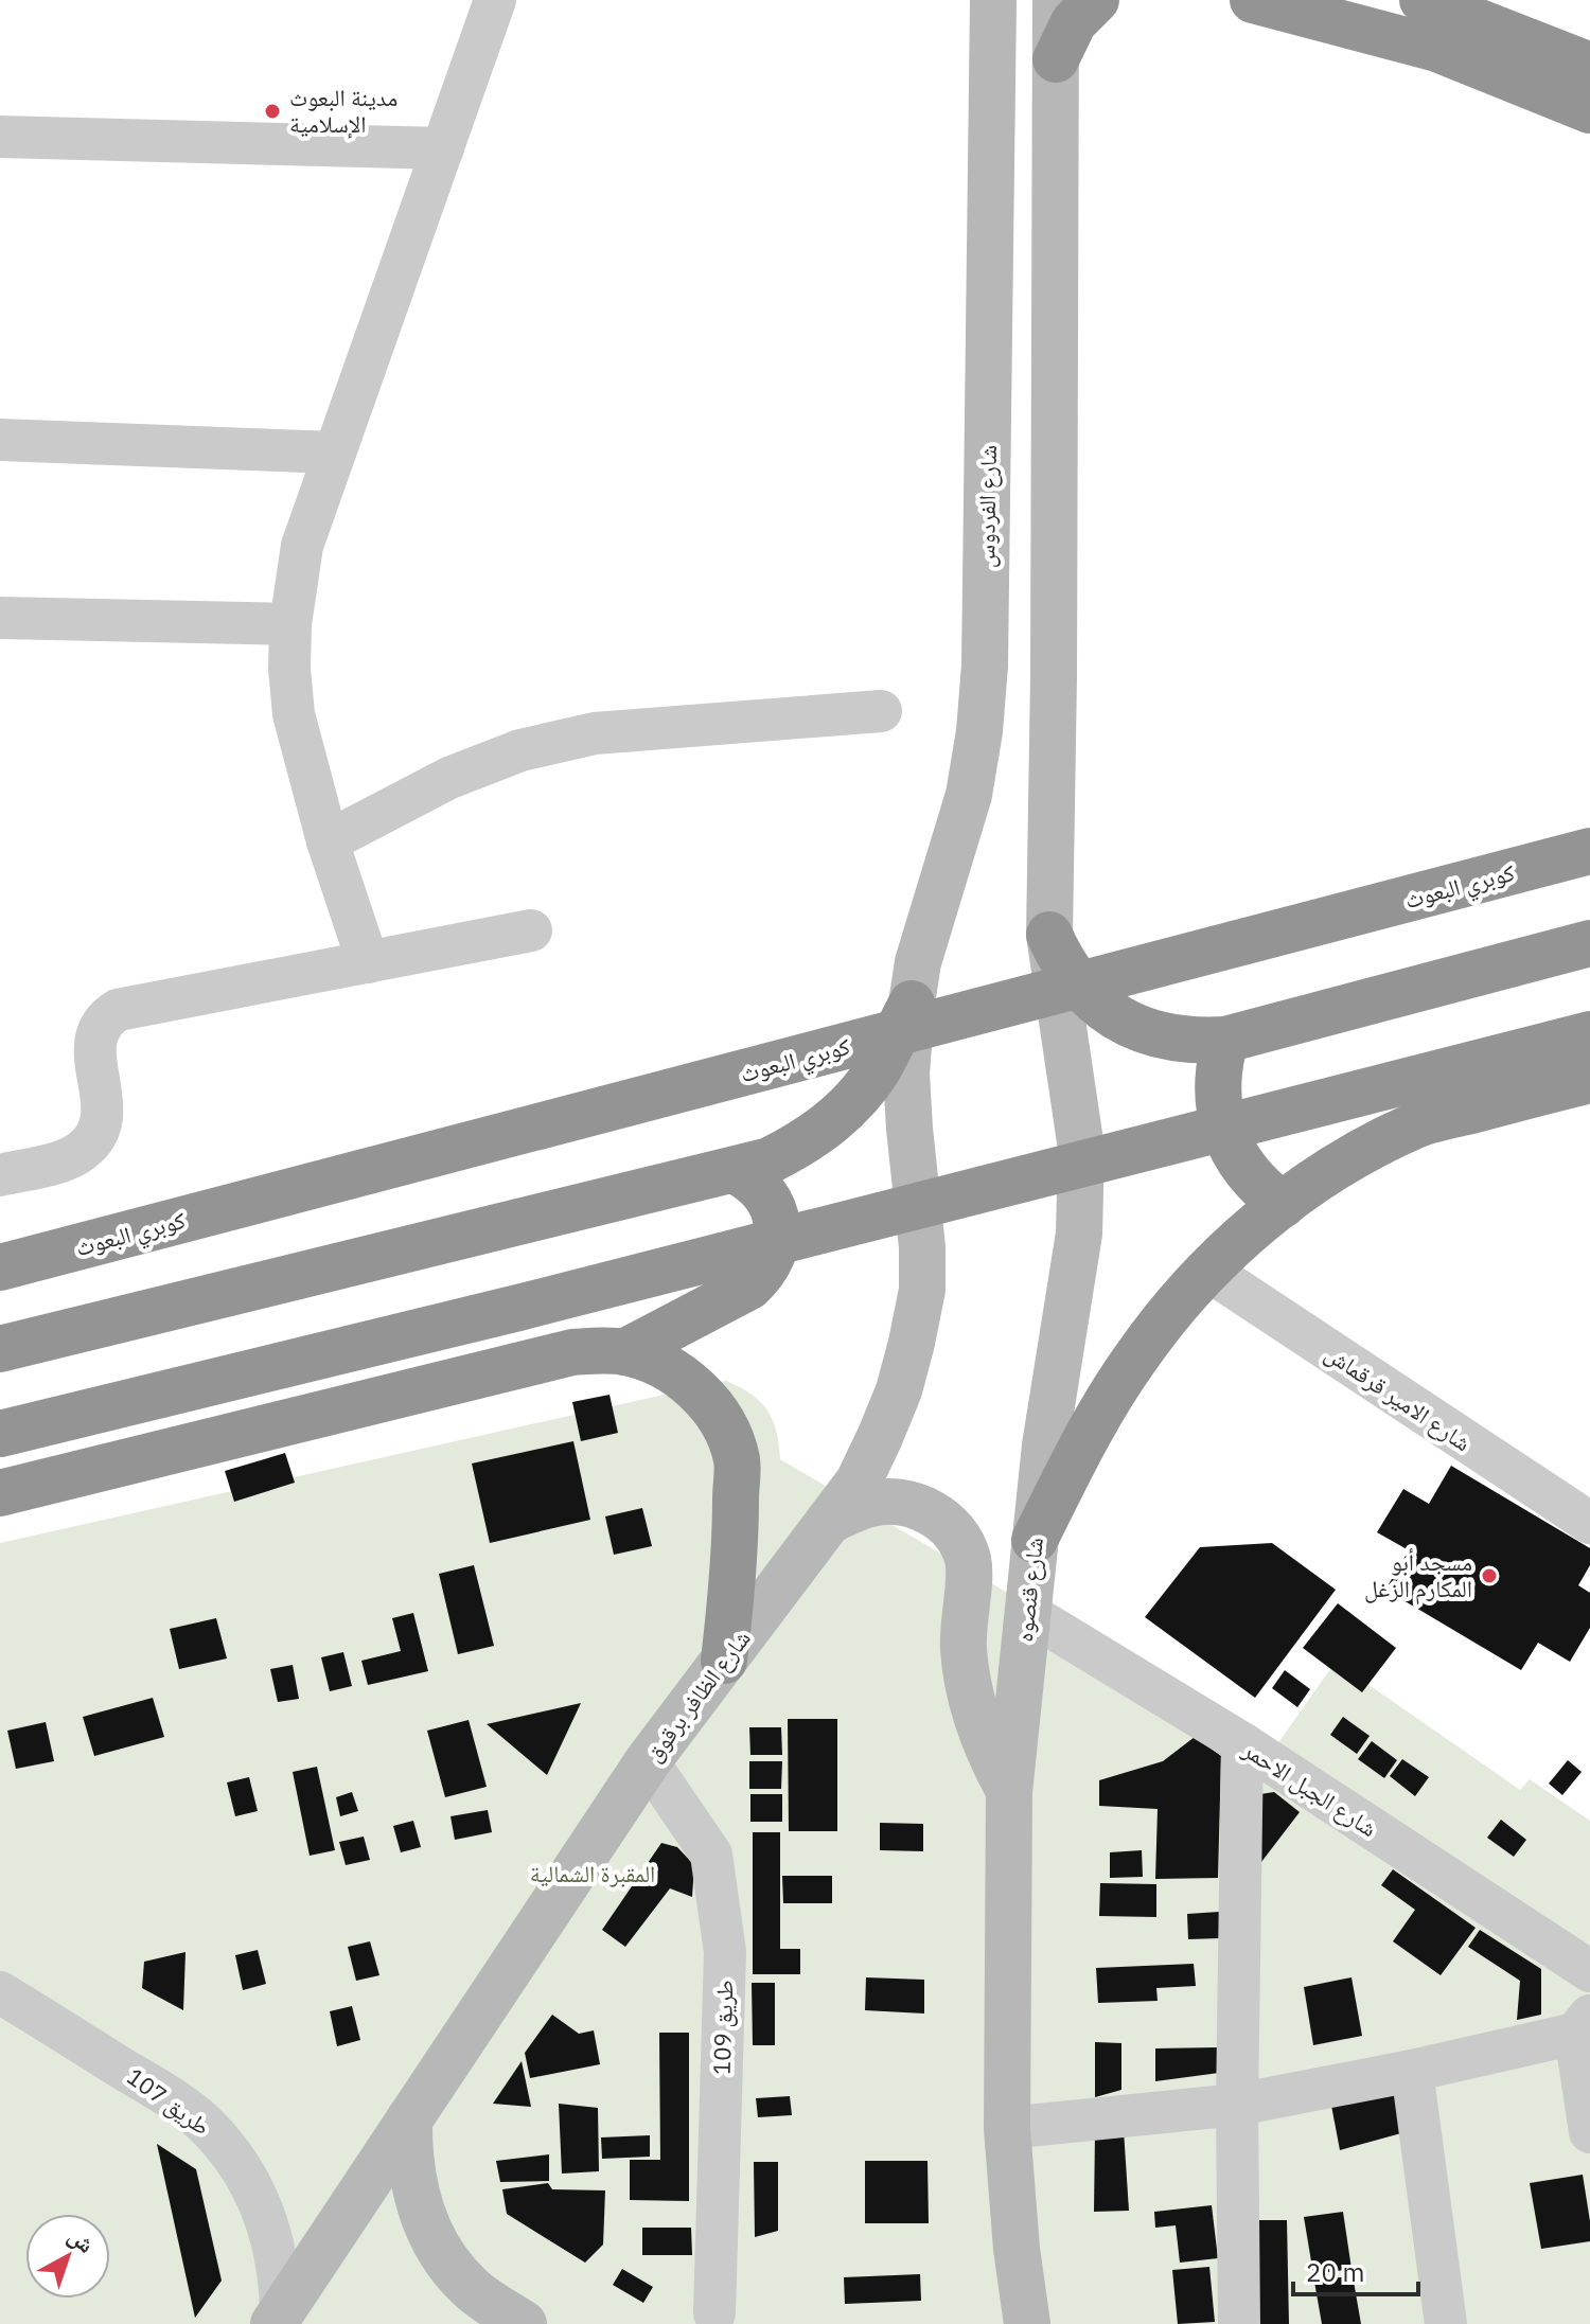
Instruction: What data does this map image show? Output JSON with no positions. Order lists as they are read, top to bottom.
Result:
{
  "streets": {
    "highway": ["كوبري البعوث"],
    "main road": ["شارع الفردوس", "شارع قنصوه", "شارع الظافر برقوق"],
    "street": [
      "شارع الامير قرقماش",
      "شارع الجبل الاحمر",
      "طريق 109",
      "طريق 107"
    ]
  },
  "crossings": [
    ["شارع الفردوس", "شارع الظافر برقوق"],
    ["شارع قنصوه", "شارع الجبل الاحمر"],
    ["شارع الظافر برقوق", "طريق 109"],
    ["شارع الظافر برقوق", "طريق 107"]
  ],
  "parks": ["المقبرة الشمالية"],
  "places": ["مدينة البعوث الإسلامية", "مسجد أبو المكارم الزغل"],
  "scale_bar": "20 m",
  "north": "top right"
}
